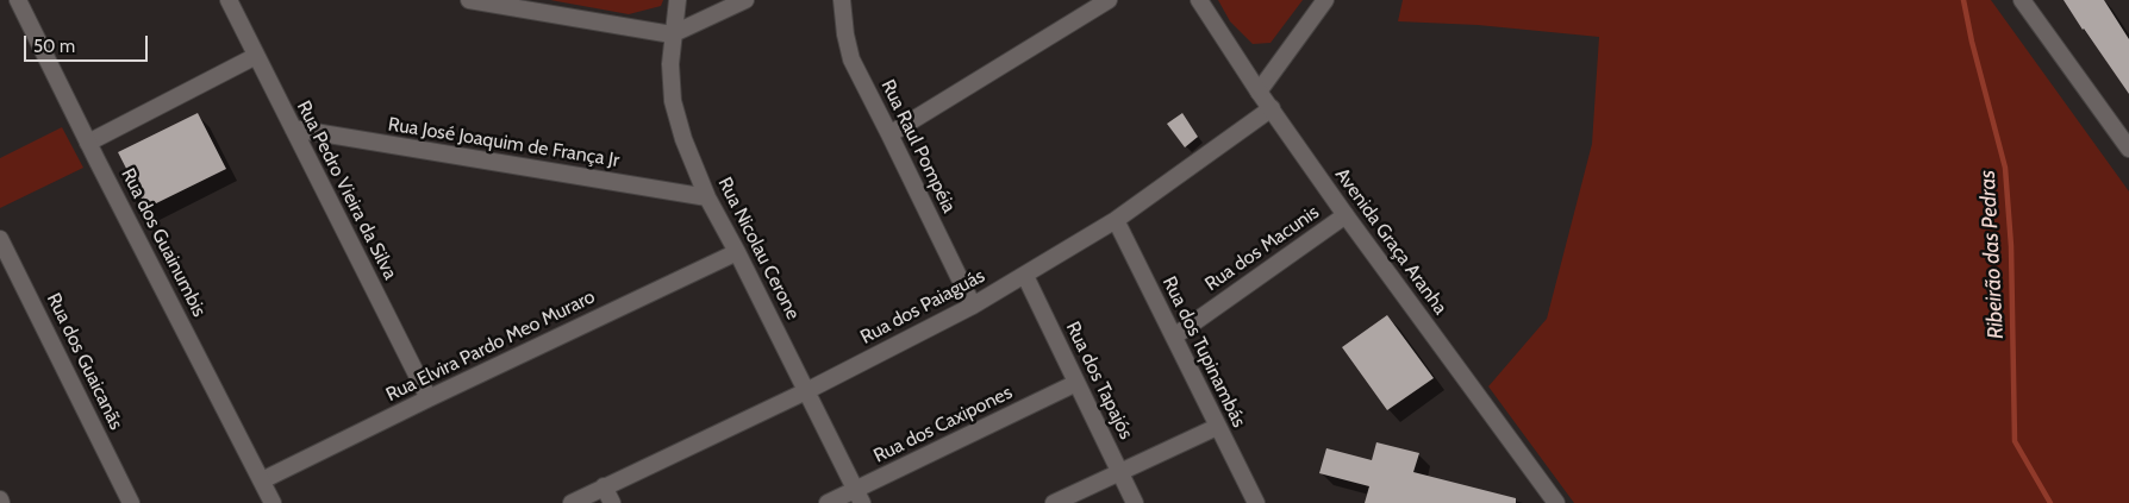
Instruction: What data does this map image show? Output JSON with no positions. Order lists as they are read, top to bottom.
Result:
{
  "streets": {
    "street": [
      "Rua José Joaquim de França Jr",
      "Rua Raul Pompéia",
      "Rua Pedro Vieira da Silva",
      "Avenida Graça Aranha",
      "Rua dos Guainumbis",
      "Rua Nicolau Cerone",
      "Rua dos Macunis",
      "Rua dos Paiaguás",
      "Rua Elvira Pardo Meo Muraro",
      "Rua dos Tupinambás",
      "Rua dos Guaicanãs",
      "Rua dos Tapajós",
      "Rua dos Caxipones"
    ]
  },
  "crossings": [
    ["Rua José Joaquim de França Jr", "Rua Pedro Vieira da Silva"],
    ["Rua José Joaquim de França Jr", "Rua Nicolau Cerone"],
    ["Rua Raul Pompéia", "Rua dos Paiaguás"],
    ["Rua Pedro Vieira da Silva", "Rua Elvira Pardo Meo Muraro"],
    ["Avenida Graça Aranha", "Rua dos Macunis"],
    ["Avenida Graça Aranha", "Rua dos Paiaguás"],
    ["Rua dos Guainumbis", "Rua Elvira Pardo Meo Muraro"],
    ["Rua Nicolau Cerone", "Rua dos Paiaguás"],
    ["Rua Nicolau Cerone", "Rua Elvira Pardo Meo Muraro"],
    ["Rua Nicolau Cerone", "Rua dos Caxipones"],
    ["Rua dos Macunis", "Rua dos Tupinambás"],
    ["Rua dos Paiaguás", "Rua dos Tupinambás"],
    ["Rua dos Paiaguás", "Rua dos Tapajós"],
    ["Rua dos Tapajós", "Rua dos Caxipones"]
  ],
  "water": ["Ribeirão das Pedras"],
  "scale_bar": "50 m"
}
